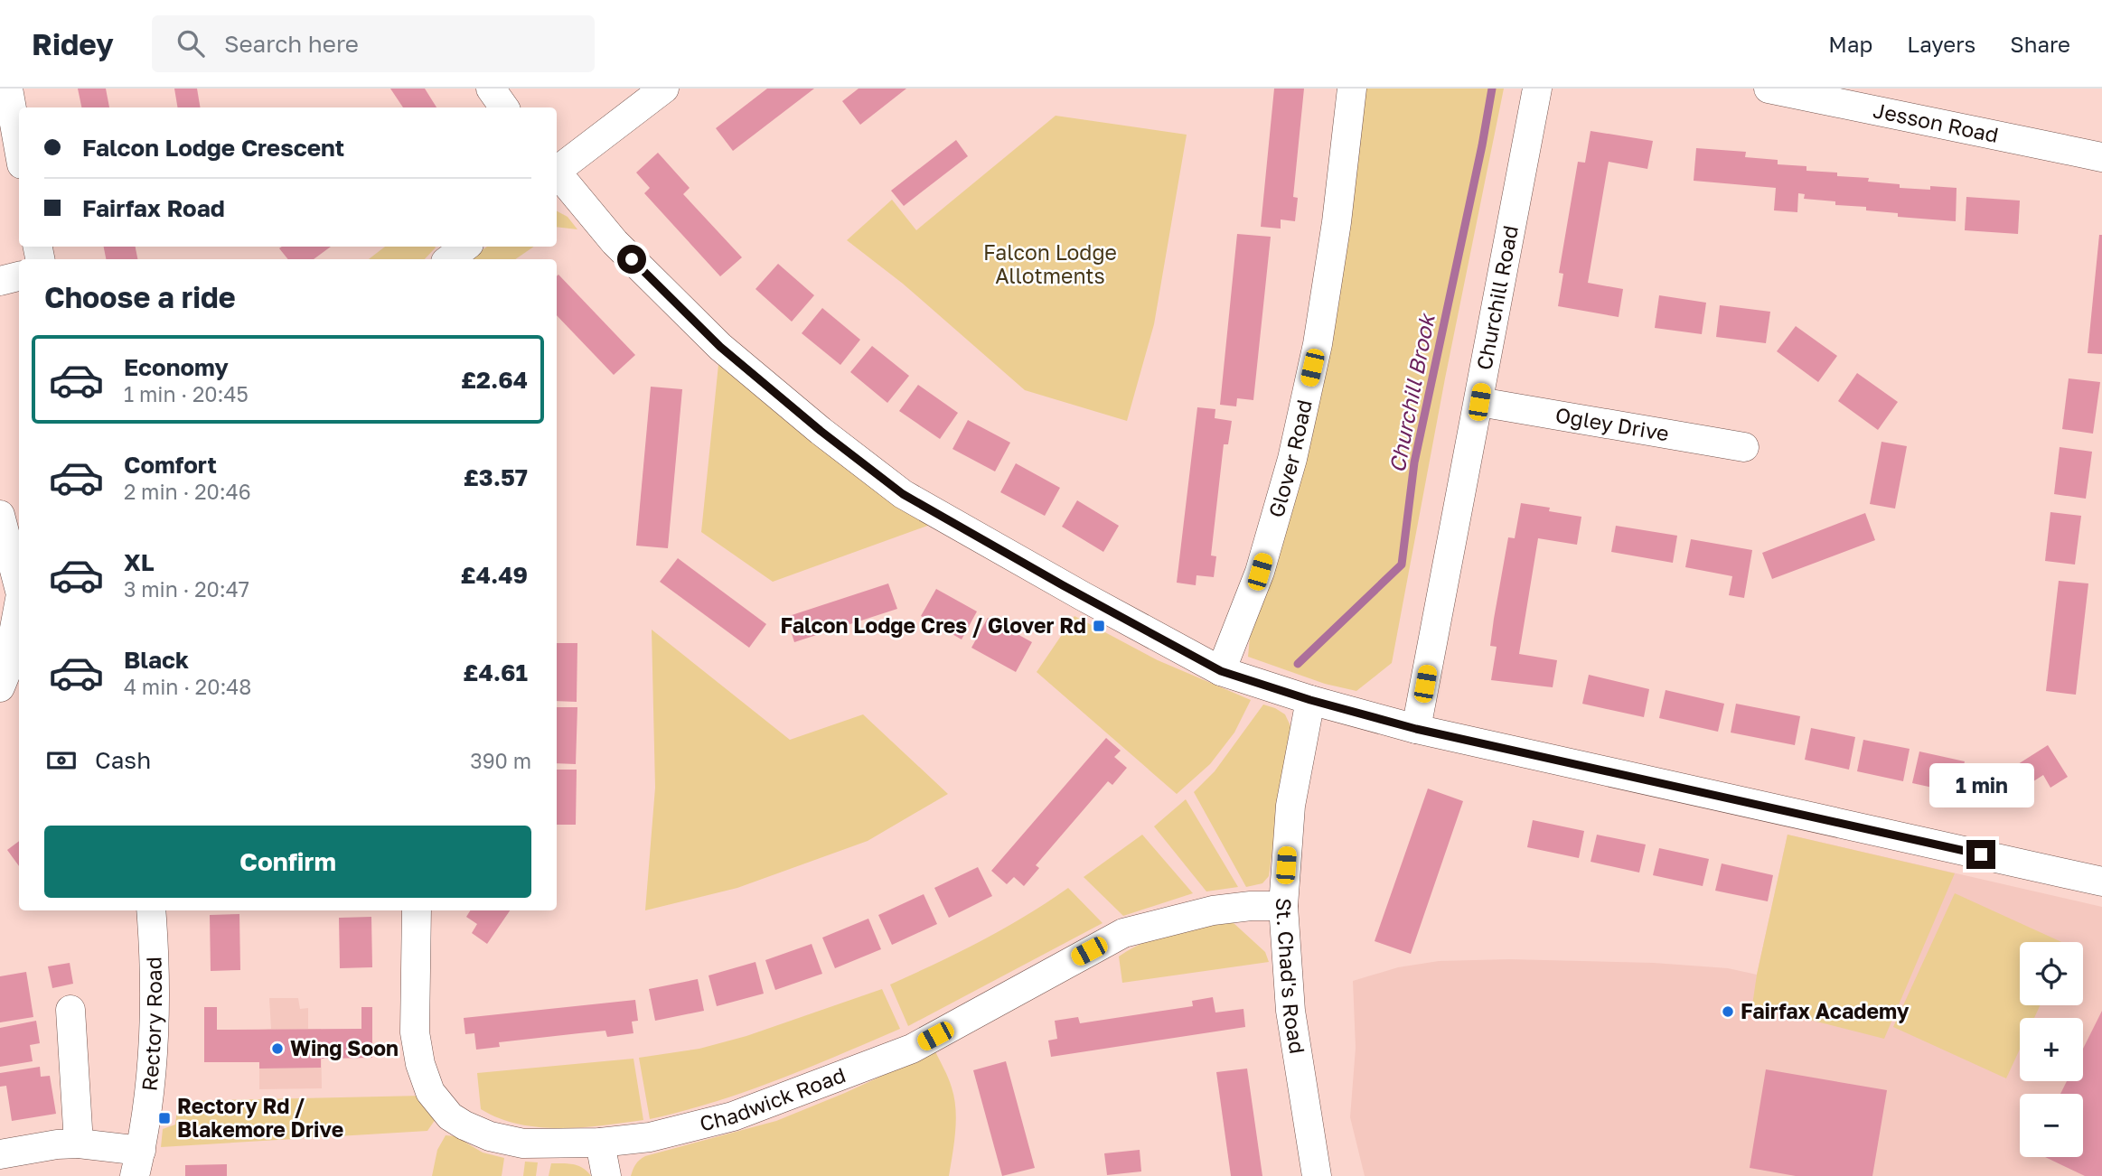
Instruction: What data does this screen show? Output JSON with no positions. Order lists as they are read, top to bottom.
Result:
{
  "streets": {
    "street": [
      "Jesson Road",
      "Churchill Road",
      "Ogley Drive",
      "Glover Road",
      "St. Chad's Road",
      "Rectory Road",
      "Chadwick Road"
    ]
  },
  "crossings": [
    ["Churchill Road", "Ogley Drive"],
    ["St. Chad's Road", "Chadwick Road"]
  ],
  "water": ["Churchill Brook"],
  "parks": ["Falcon Lodge Allotments"],
  "places": {
    "transit": ["Falcon Lodge Cres / Glover Rd", "Rectory Rd / Blakemore Drive"],
    "other": ["Fairfax Academy", "Wing Soon"]
  },
  "page": {
    "header": "Ridey",
    "search": "Search here",
    "nav": ["Map", "Layers", "Share"],
    "banner": ["Falcon Lodge Crescent", "Fairfax Road"],
    "heading": "Choose a ride",
    "list": [
      {
        "name": "Economy",
        "note": "1 min · 20:45",
        "value": "£2.64"
      },
      {
        "name": "Comfort",
        "note": "2 min · 20:46",
        "value": "£3.57"
      },
      {
        "name": "XL",
        "note": "3 min · 20:47",
        "value": "£4.49"
      },
      {
        "name": "Black",
        "note": "4 min · 20:48",
        "value": "£4.61"
      }
    ],
    "pay": ["Cash", "390 m"],
    "bubble": "1 min",
    "buttons": "Confirm",
    "map_buttons": ["+", "−"]
  }
}
